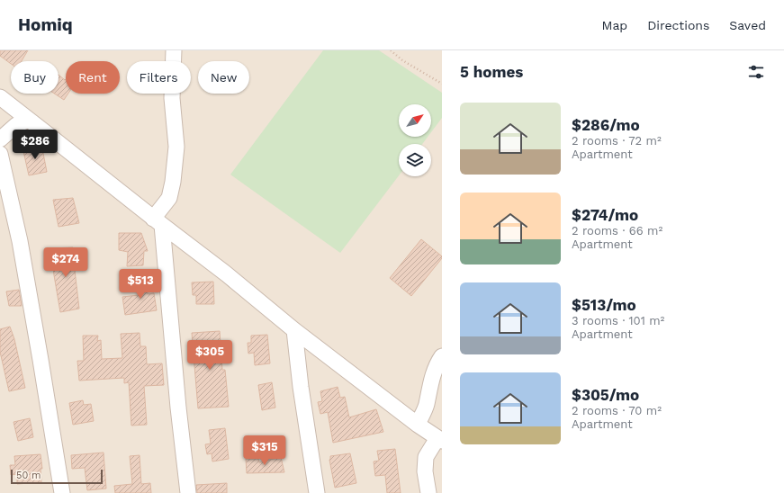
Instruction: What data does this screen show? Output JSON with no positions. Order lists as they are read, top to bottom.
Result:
{
  "scale_bar": "50 m",
  "north": "top right",
  "page": {
    "header": "Homiq",
    "nav": ["Map", "Directions", "Saved"],
    "heading": "5 homes",
    "chip": [
      "Buy",
      "Rent",
      "Filters",
      "New"
    ],
    "list": [
      {
        "name": "$286/mo",
        "note": "2 rooms · 72 m² · Apartment"
      },
      {
        "name": "$274/mo",
        "note": "2 rooms · 66 m² · Apartment"
      },
      {
        "name": "$513/mo",
        "note": "3 rooms · 101 m² · Apartment"
      },
      {
        "name": "$305/mo",
        "note": "2 rooms · 70 m² · Apartment"
      }
    ],
    "price": [
      "$286",
      "$274",
      "$513",
      "$305",
      "$315"
    ],
    "scale": "50 m"
  }
}
